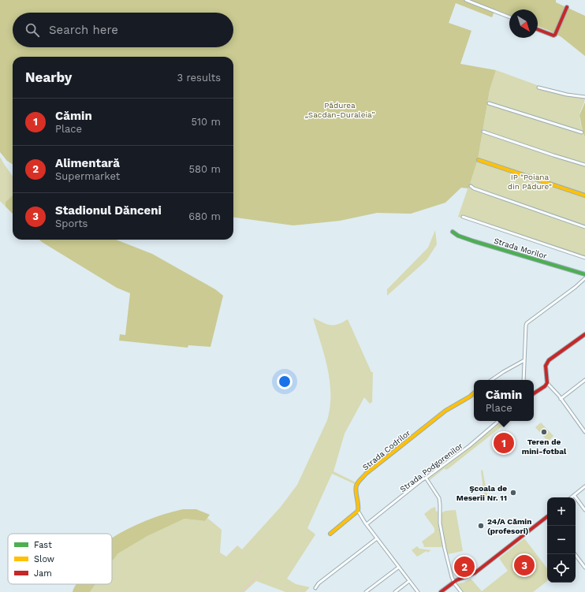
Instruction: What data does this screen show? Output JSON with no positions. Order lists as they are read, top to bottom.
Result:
{
  "streets": {
    "street": ["Strada Morilor", "Strada Codrilor", "Strada Podgorenilor"]
  },
  "parks": ["Pădurea „Sacdan-Duraleia”", "IP \"Poiana din Pădure\""],
  "places": ["Teren de mini-fotbal", "Şcoala de Meserii Nr. 11", "24/A Cămin (profesori)"],
  "legend": ["Fast", "Slow", "Jam"],
  "north": "bottom right",
  "page": {
    "search": "Search here",
    "heading": ["Nearby", "3 results"],
    "list": [
      {
        "mark": "1",
        "name": "Cămin",
        "note": "Place",
        "value": "510 m"
      },
      {
        "mark": "2",
        "name": "Alimentară",
        "note": "Supermarket",
        "value": "580 m"
      },
      {
        "mark": "3",
        "name": "Stadionul Dănceni",
        "note": "Sports",
        "value": "680 m"
      }
    ],
    "popup": ["Cămin", "Place"],
    "pins": ["1", "3", "2"],
    "map_buttons": ["+", "−"]
  }
}
